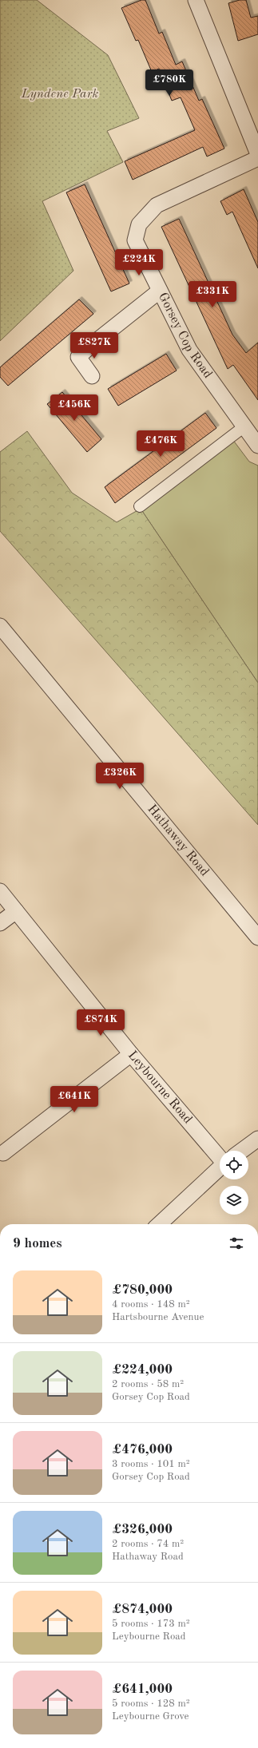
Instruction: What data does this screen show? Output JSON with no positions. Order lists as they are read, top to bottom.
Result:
{
  "streets": {
    "street": ["Gorsey Cop Road", "Hathaway Road", "Leybourne Road"]
  },
  "parks": ["Lyndene Park"],
  "page": {
    "price": [
      "£780K",
      "£224K",
      "£331K",
      "£827K",
      "£456K",
      "£476K",
      "£326K",
      "£874K",
      "£641K"
    ],
    "heading": "9 homes",
    "list": [
      {
        "name": "£780,000",
        "note": "4 rooms · 148 m² · Hartsbourne Avenue"
      },
      {
        "name": "£224,000",
        "note": "2 rooms · 58 m² · Gorsey Cop Road"
      },
      {
        "name": "£476,000",
        "note": "3 rooms · 101 m² · Gorsey Cop Road"
      },
      {
        "name": "£326,000",
        "note": "2 rooms · 74 m² · Hathaway Road"
      },
      {
        "name": "£874,000",
        "note": "5 rooms · 173 m² · Leybourne Road"
      },
      {
        "name": "£641,000",
        "note": "5 rooms · 128 m² · Leybourne Grove"
      }
    ]
  }
}
